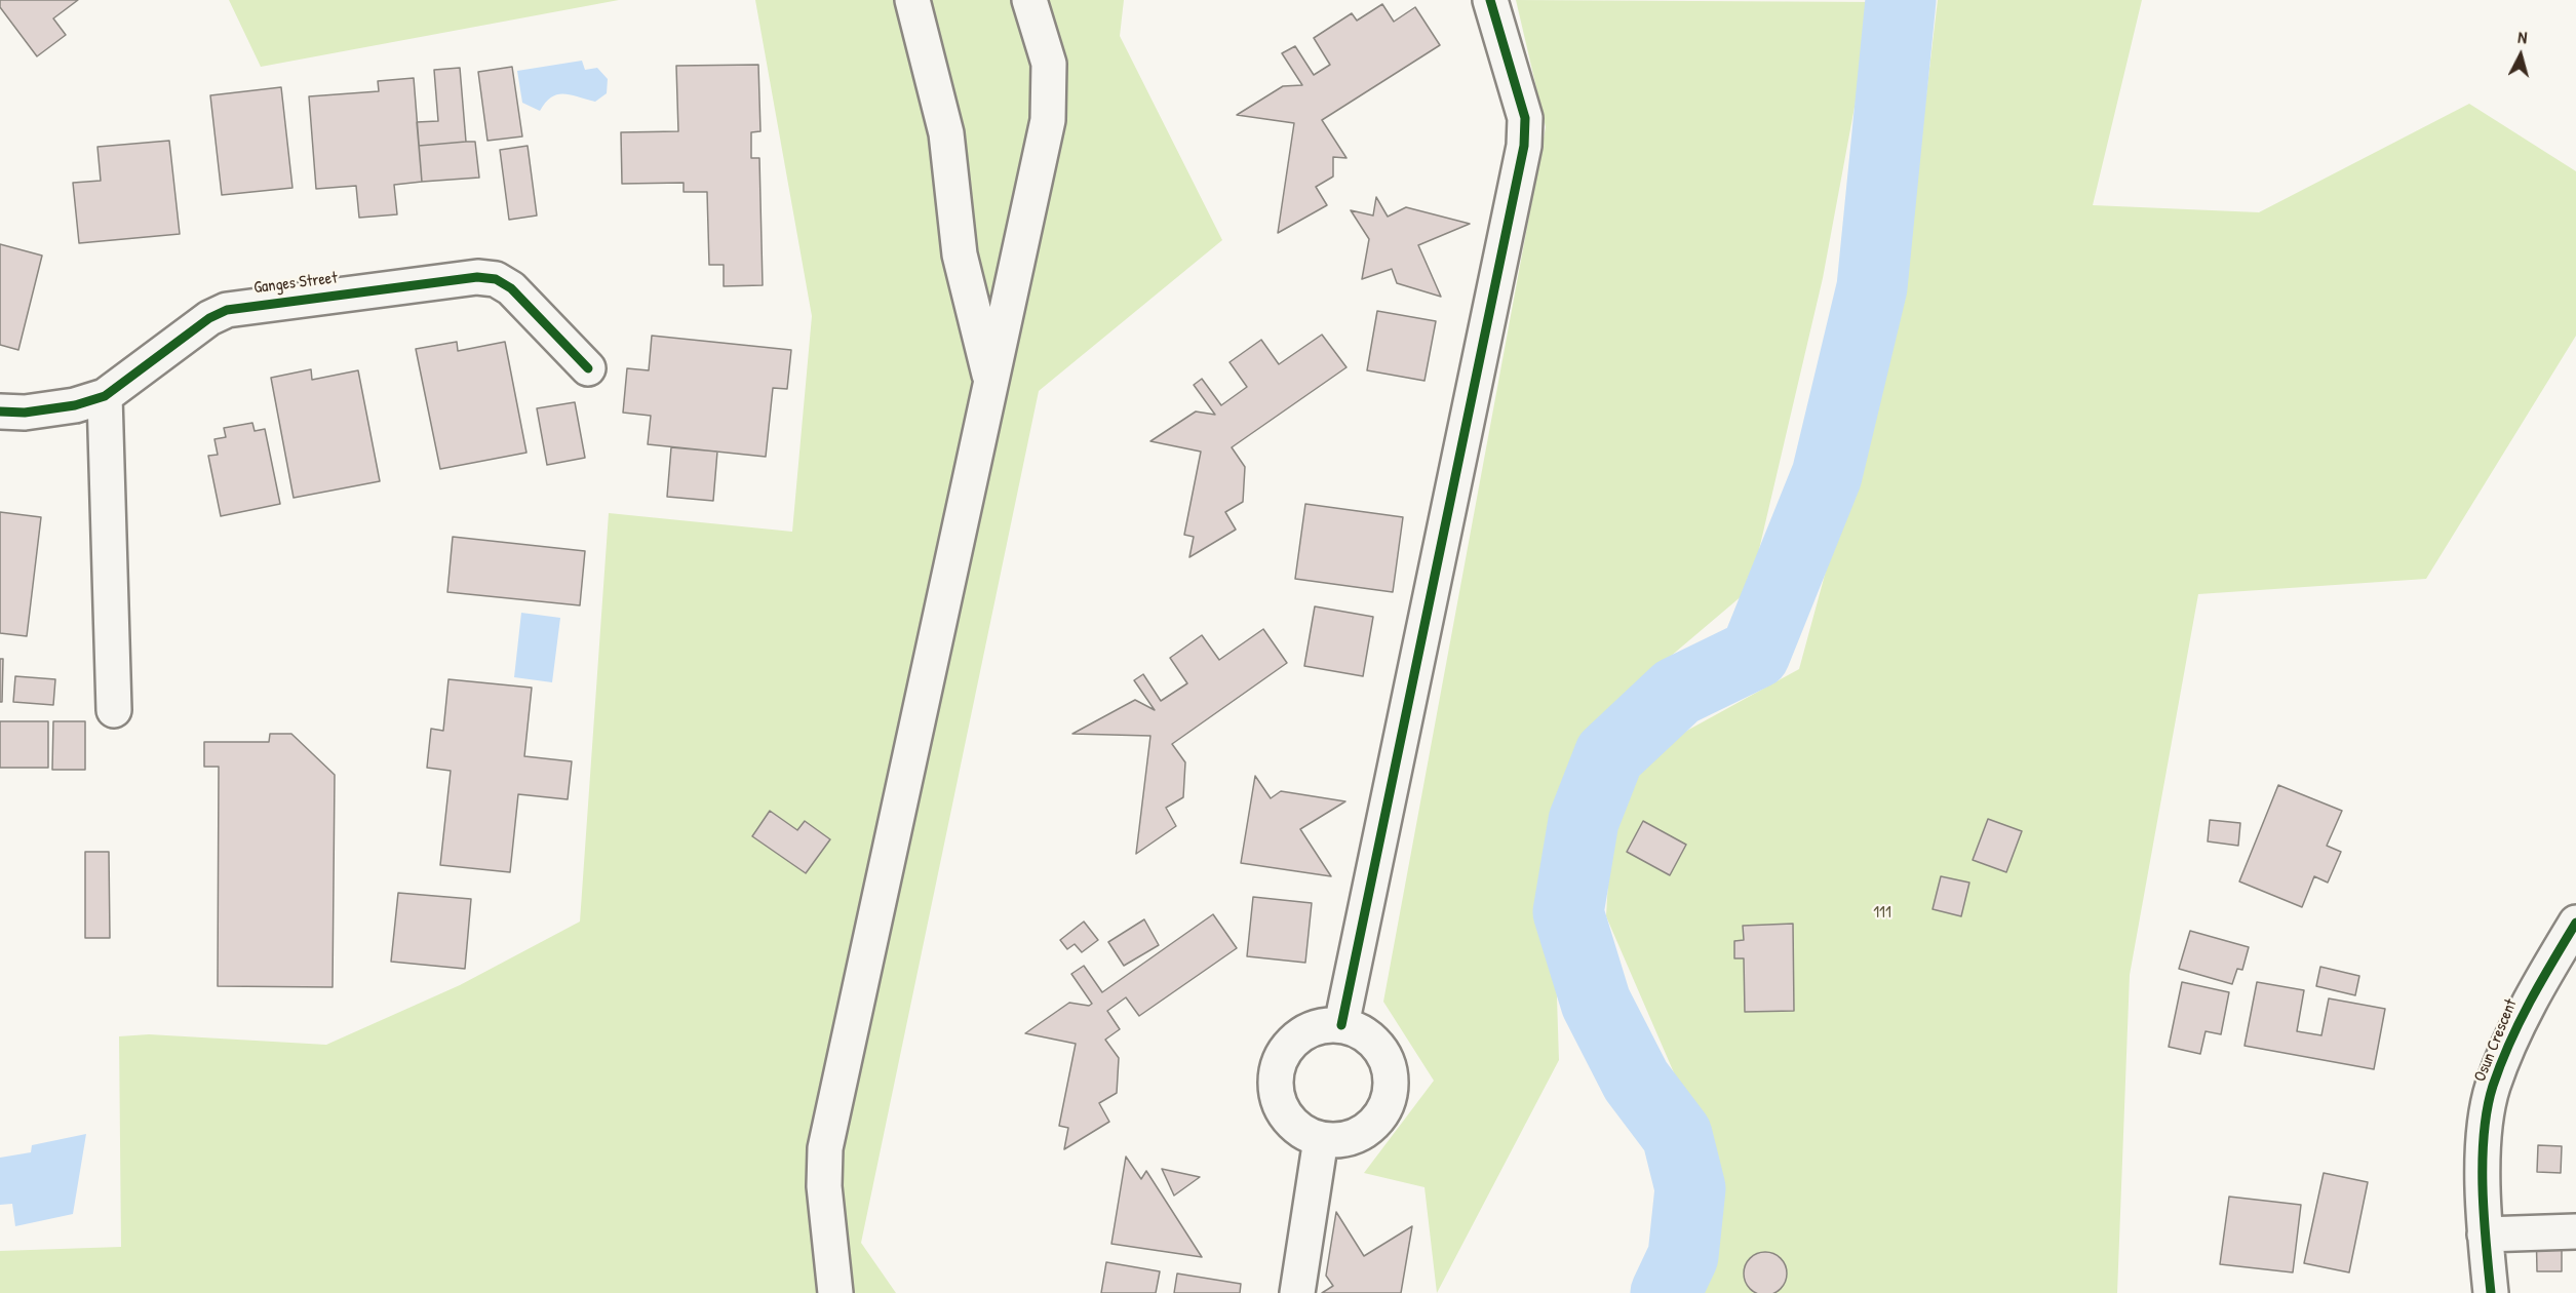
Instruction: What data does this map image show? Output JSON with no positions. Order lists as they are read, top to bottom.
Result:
{
  "streets": {
    "street": ["Ganges Street", "Osun Crescent"]
  },
  "parks": ["111"],
  "north": "top"
}
